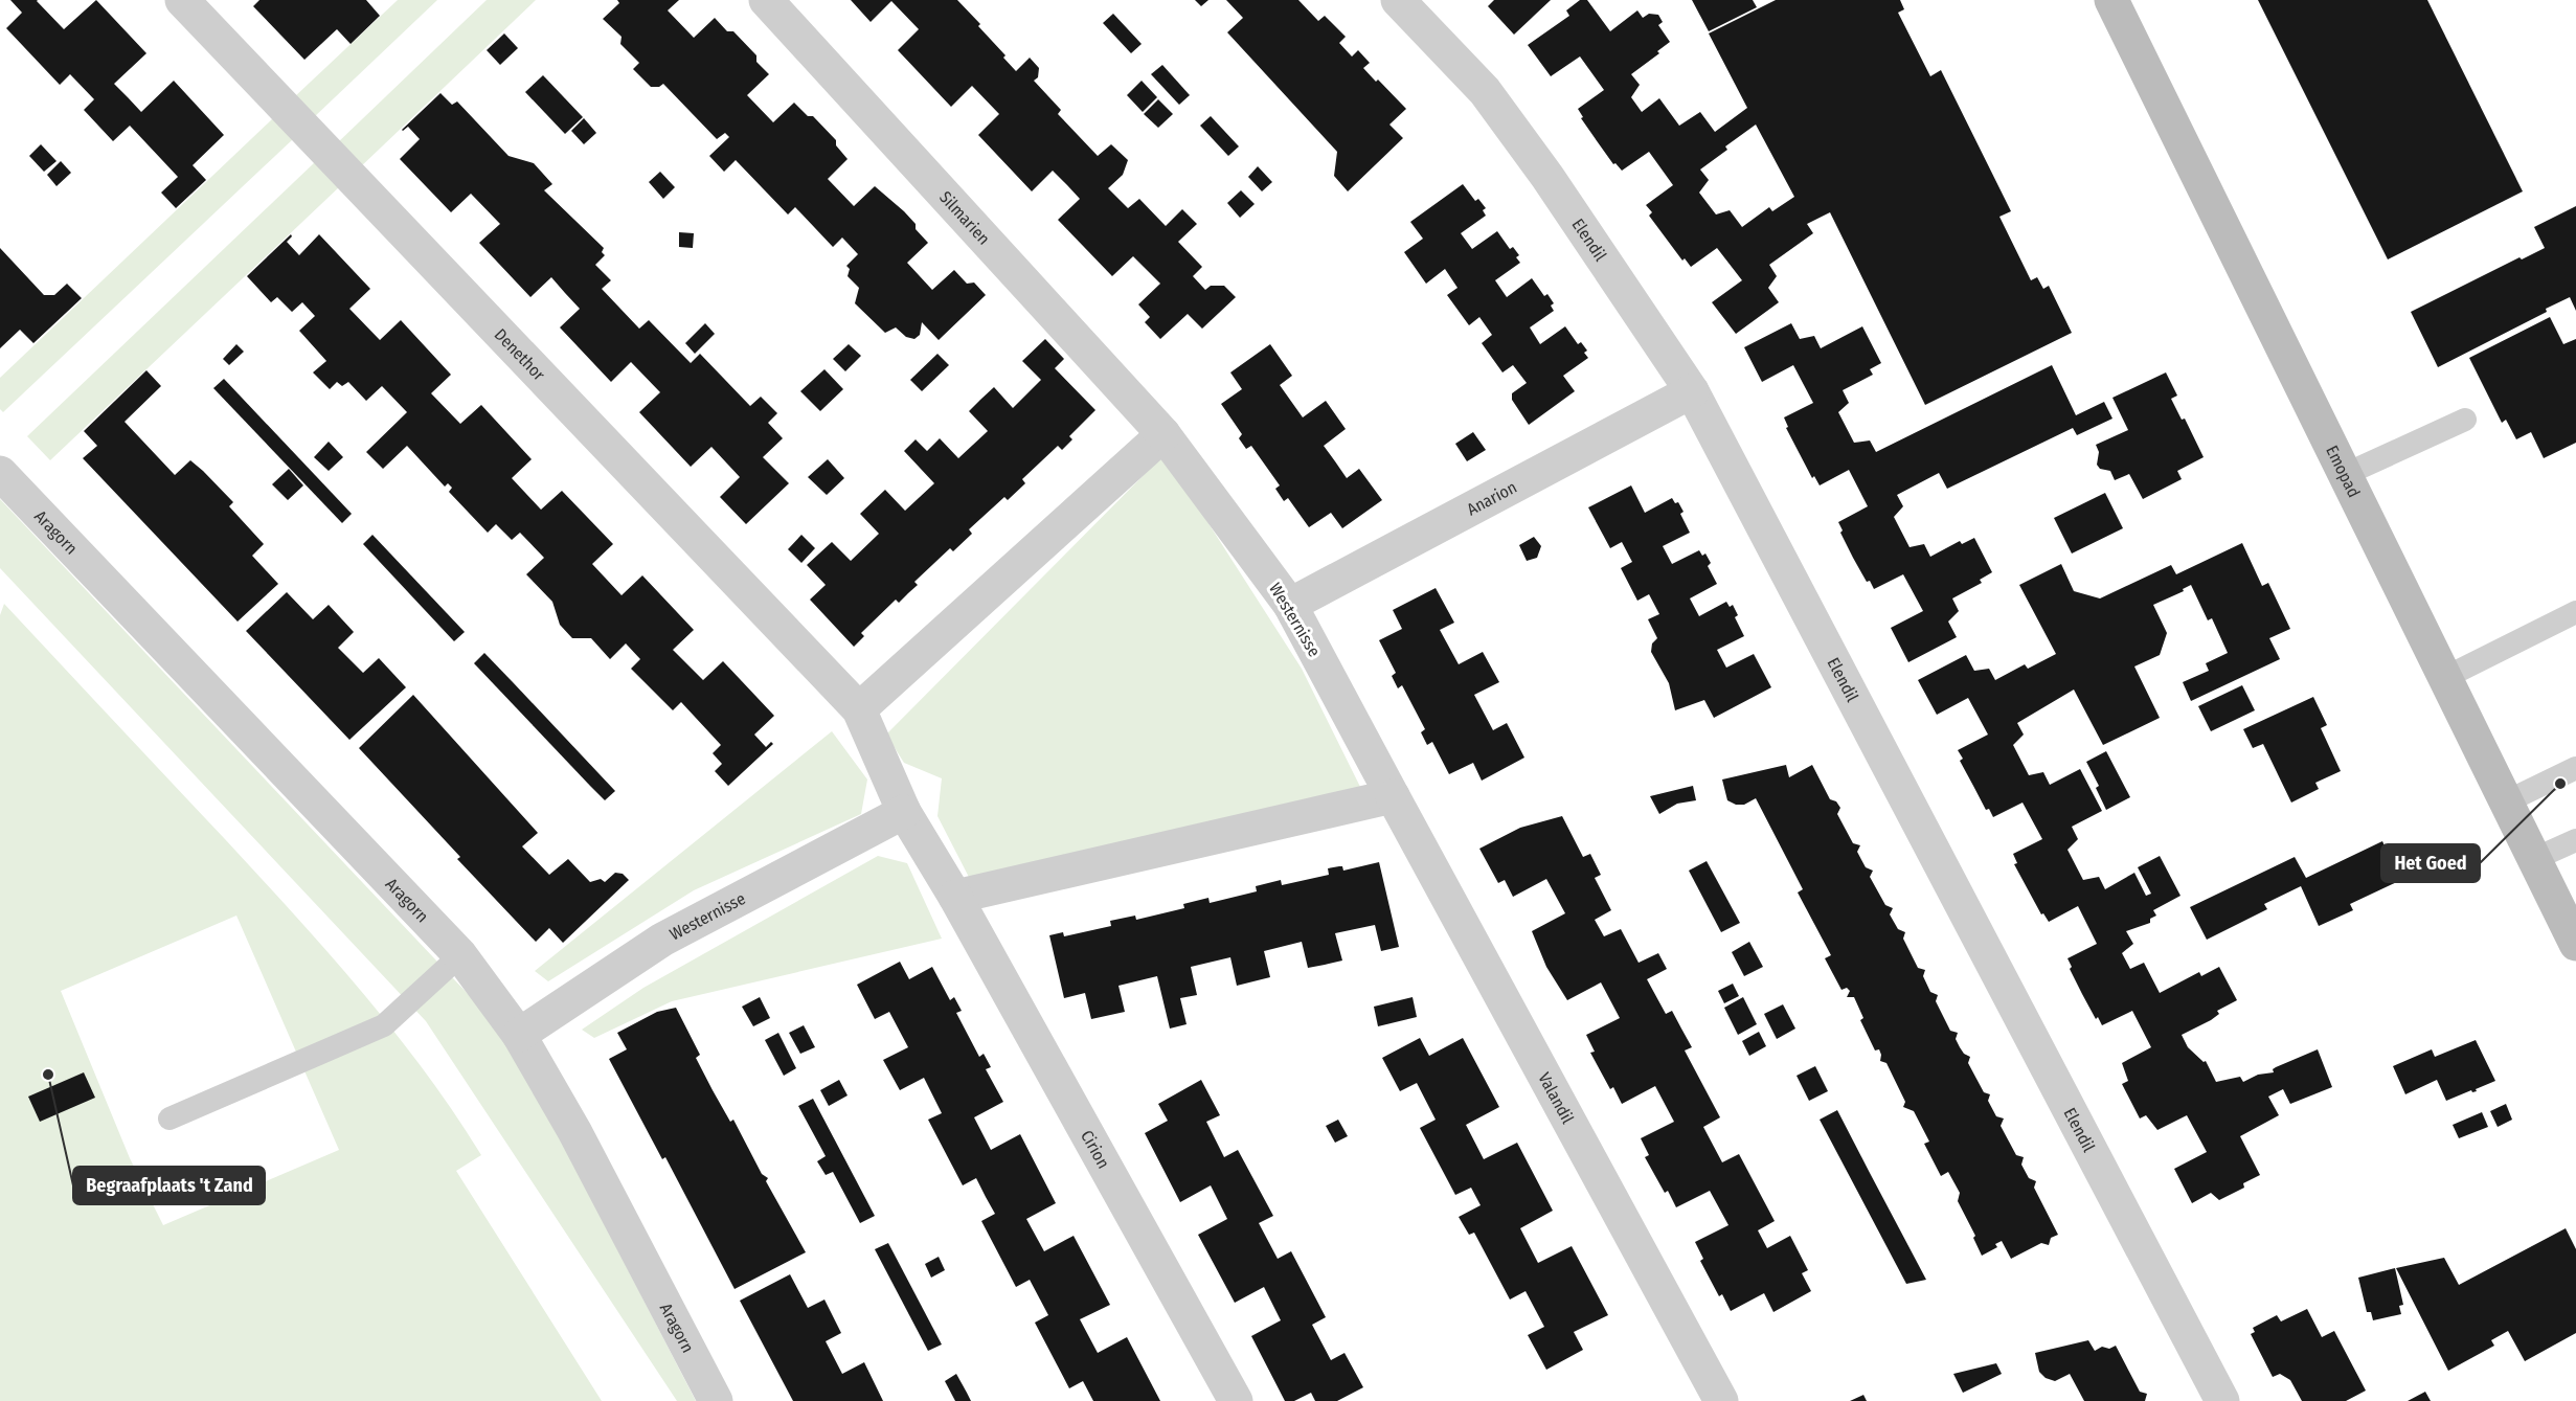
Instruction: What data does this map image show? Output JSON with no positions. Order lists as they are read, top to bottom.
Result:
{
  "streets": {
    "main road": ["Emopad"],
    "street": [
      "Silmarien",
      "Elendil",
      "Denethor",
      "Anarion",
      "Aragorn",
      "Westernisse",
      "Valandil",
      "Cirion"
    ]
  },
  "crossings": [
    ["Silmarien", "Westernisse"],
    ["Elendil", "Anarion"],
    ["Anarion", "Westernisse"],
    ["Aragorn", "Westernisse"],
    ["Westernisse", "Valandil"]
  ],
  "places": ["Het Goed", "Begraafplaats 't Zand"]
}
